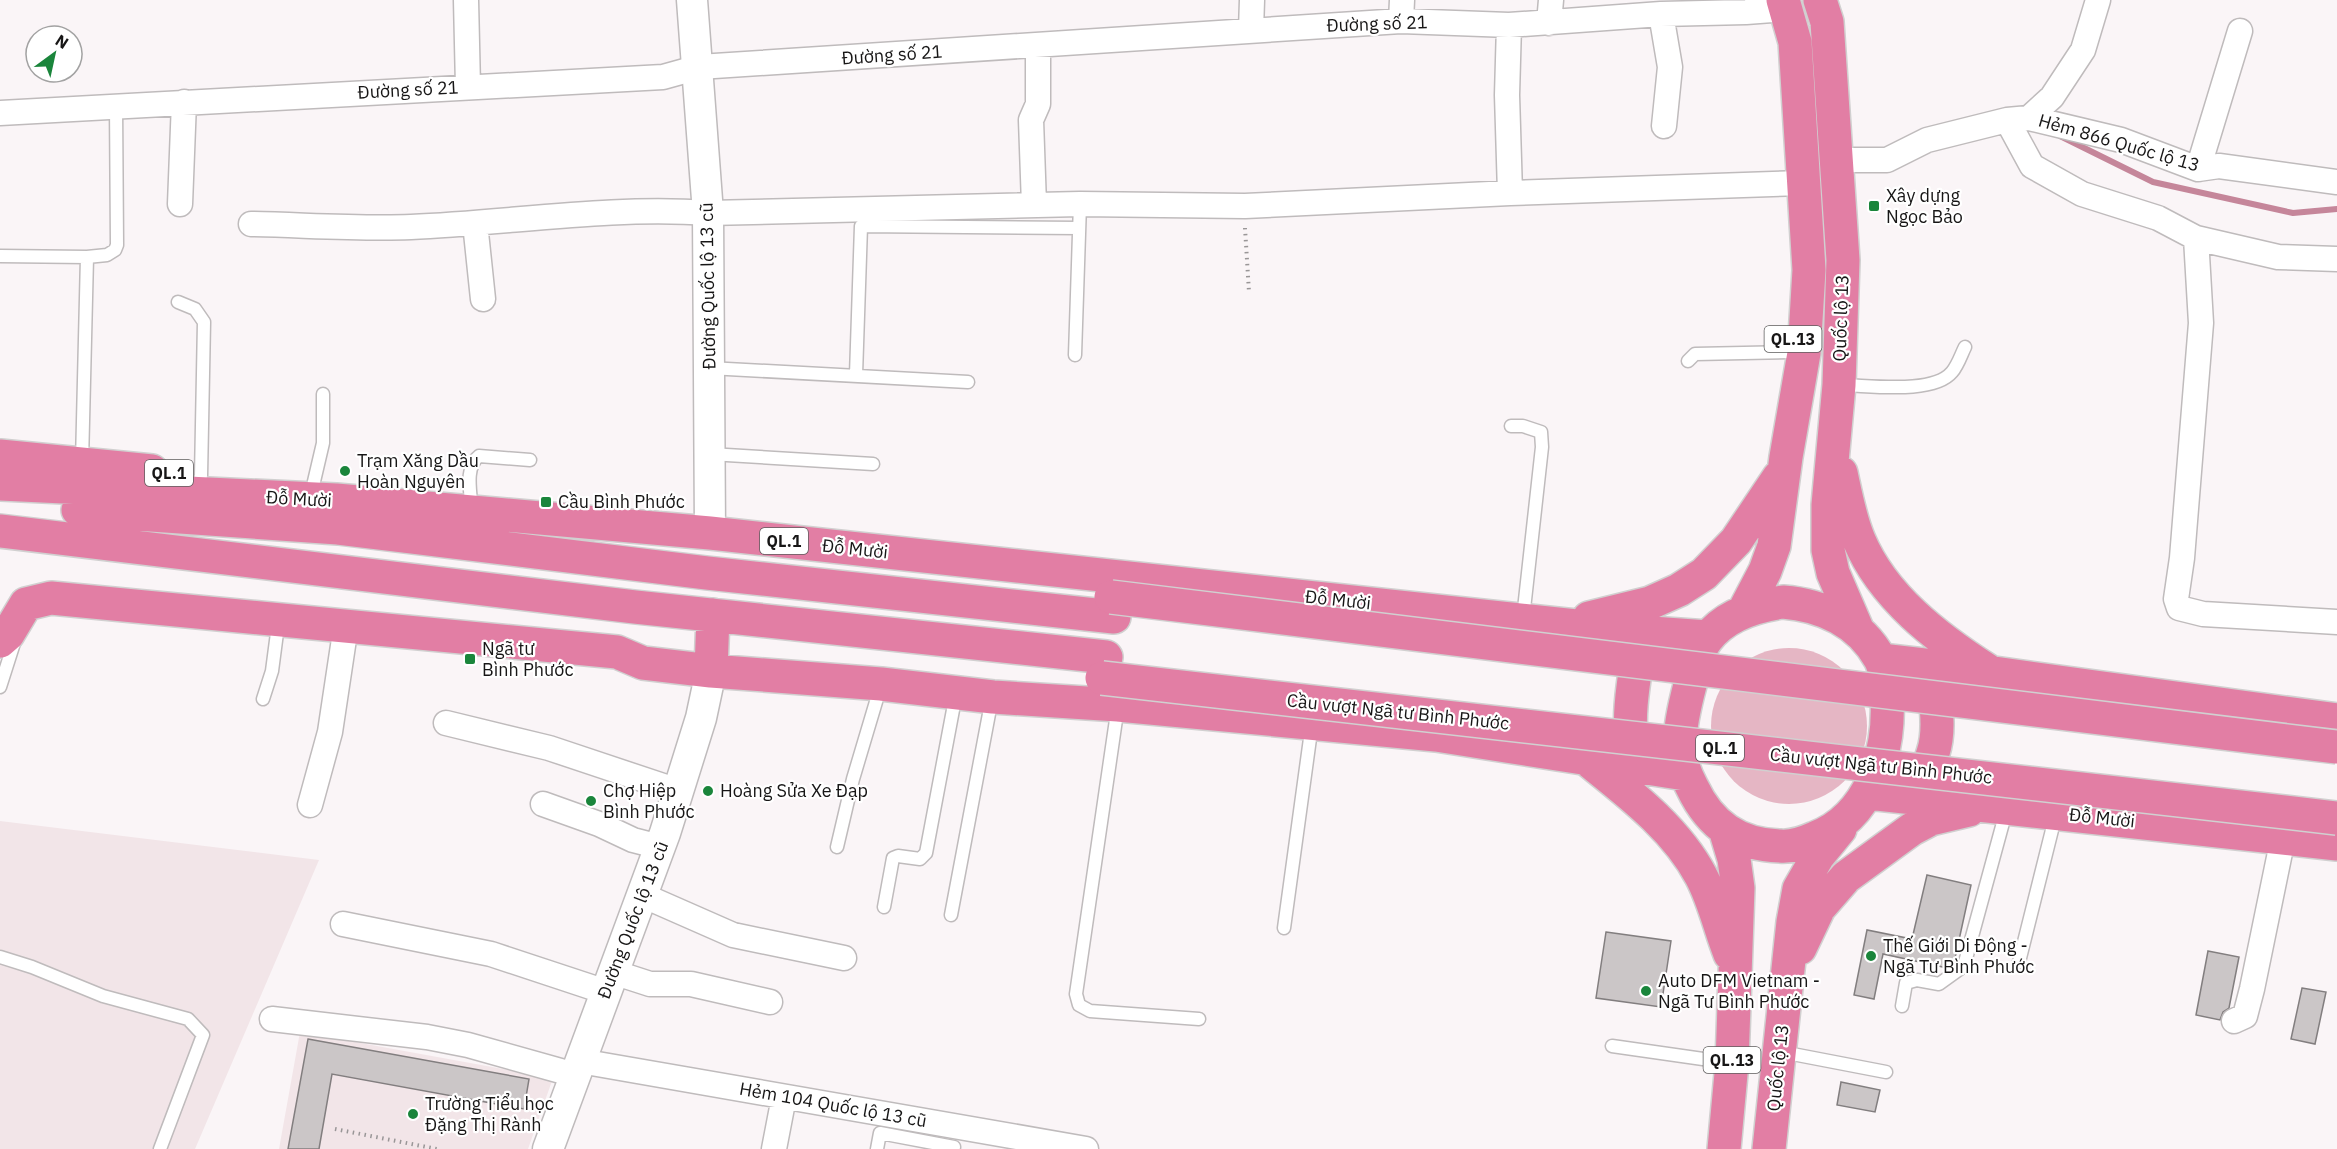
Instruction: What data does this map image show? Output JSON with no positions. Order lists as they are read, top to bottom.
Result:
{
  "streets": {
    "highway": [
      "Đường Quốc lộ 13 cũ",
      "Quốc lộ 13",
      "QL.13",
      "QL.1",
      "Đỗ Mười",
      "Cầu vượt Ngã tư Bình Phước"
    ],
    "street": ["Đường số 21", "Hẻm 866 Quốc lộ 13", "Hẻm 104 Quốc lộ 13 cũ"]
  },
  "crossings": [
    ["Đường số 21", "Đường Quốc lộ 13 cũ"],
    ["Đường số 21", "Quốc lộ 13"],
    ["Hẻm 866 Quốc lộ 13", "Quốc lộ 13"],
    ["Đường Quốc lộ 13 cũ", "QL.1"],
    ["Đường Quốc lộ 13 cũ", "Đỗ Mười"],
    ["Đường Quốc lộ 13 cũ", "Hẻm 104 Quốc lộ 13 cũ"],
    ["Quốc lộ 13", "QL.13"],
    ["QL.13", "QL.1"],
    ["QL.13", "Đỗ Mười"],
    ["QL.1", "Đỗ Mười"],
    ["QL.1", "Cầu vượt Ngã tư Bình Phước"]
  ],
  "places": {
    "transit": ["Xây dựng Ngọc Bảo", "Cầu Bình Phước", "Ngã tư Bình Phước"],
    "other": [
      "Trạm Xăng Dầu Hoàn Nguyên",
      "Hoàng Sửa Xe Đạp",
      "Chợ Hiệp Bình Phước",
      "Thế Giới Di Động - Ngã Tư Bình Phước",
      "Auto DFM Vietnam - Ngã Tư Bình Phước",
      "Trường Tiểu học Đặng Thị Rành"
    ]
  },
  "north": "top right"
}
